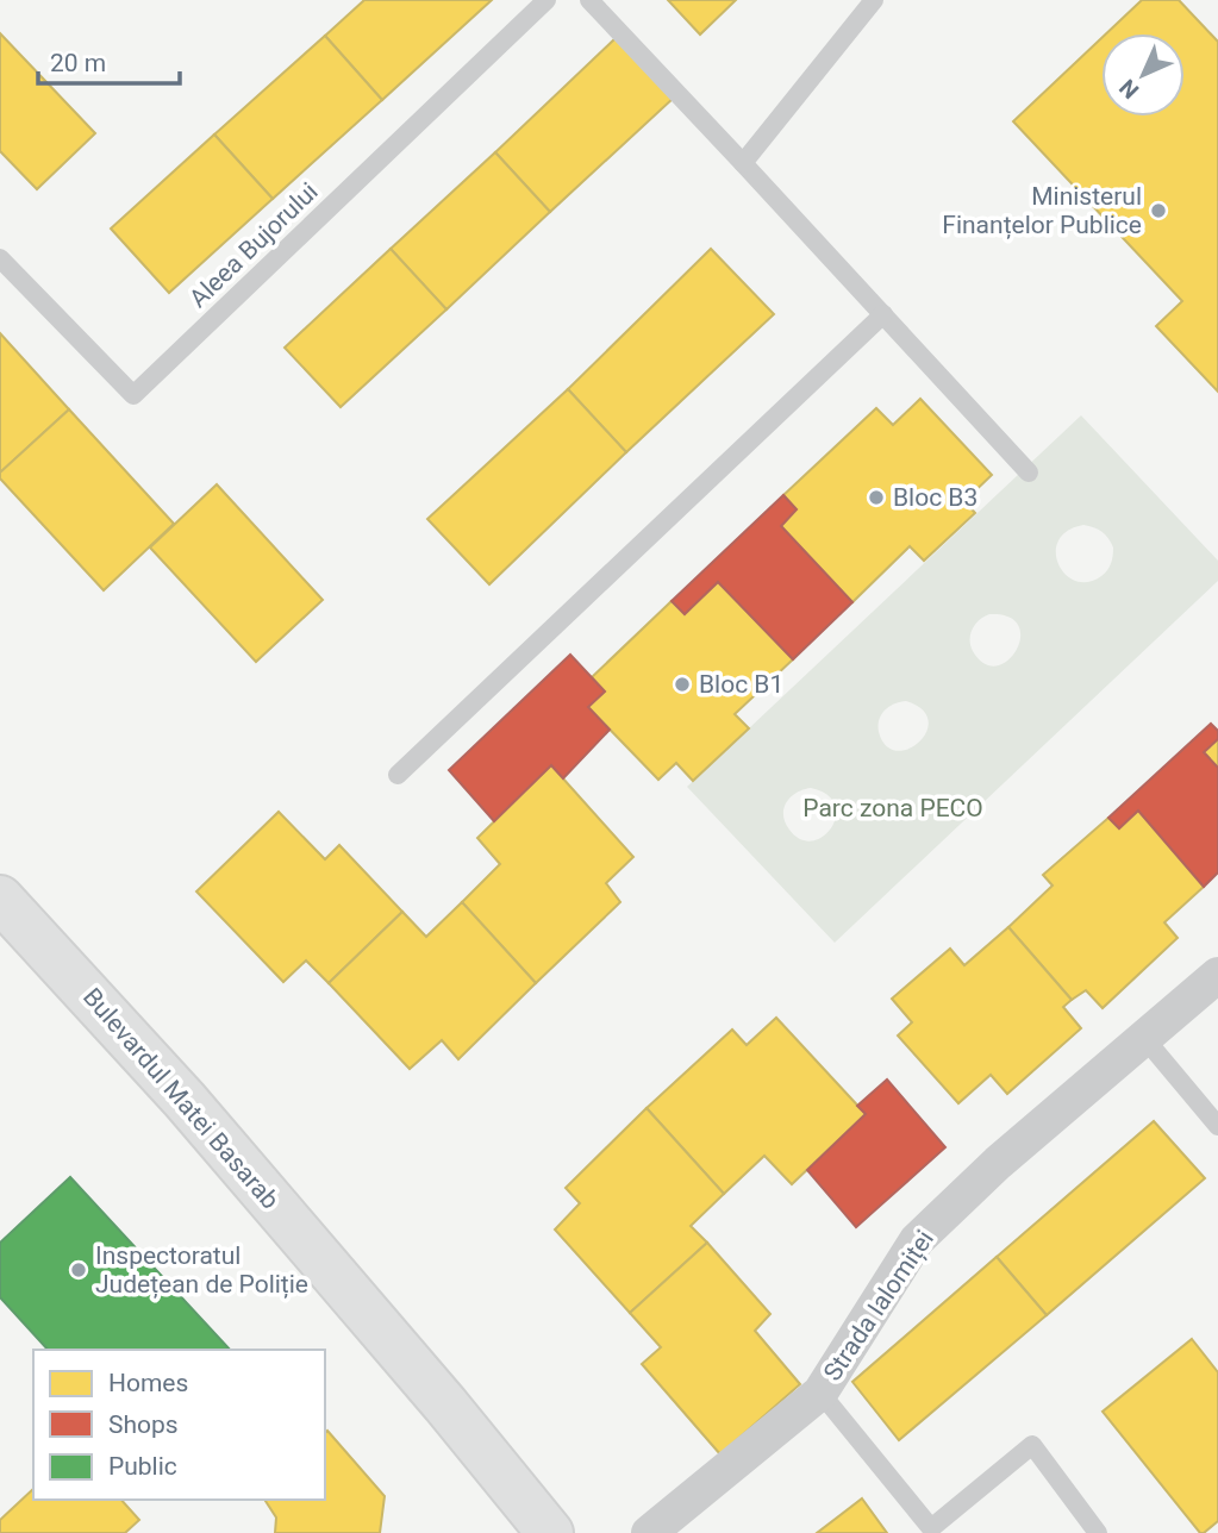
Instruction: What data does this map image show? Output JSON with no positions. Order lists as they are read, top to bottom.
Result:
{
  "streets": {
    "main road": ["Bulevardul Matei Basarab"],
    "street": ["Strada Ialomiței"],
    "lane": ["Aleea Bujorului"]
  },
  "parks": ["Parc zona PECO"],
  "places": [
    "Ministerul Finanțelor Publice",
    "Bloc B3",
    "Bloc B1",
    "Inspectoratul Județean de Poliție"
  ],
  "legend": ["Homes", "Shops", "Public"],
  "scale_bar": "20 m",
  "north": "bottom left"
}
